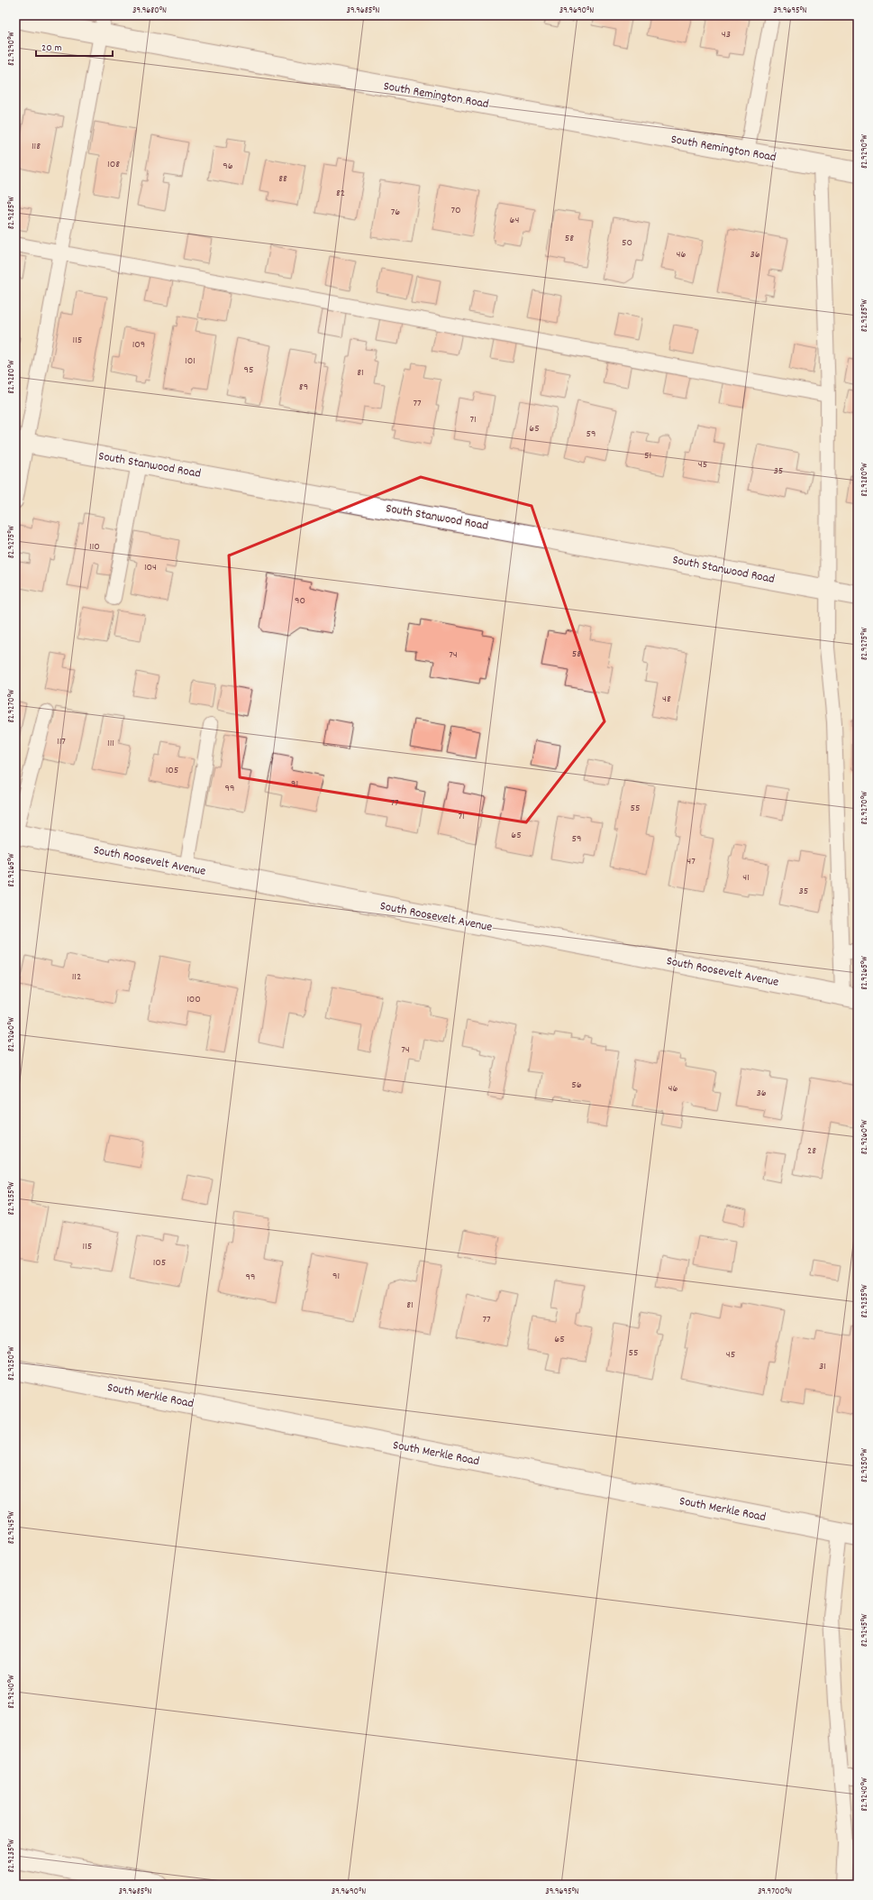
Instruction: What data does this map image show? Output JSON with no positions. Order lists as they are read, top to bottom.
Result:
{
  "streets": {
    "street": [
      "South Remington Road",
      "South Stanwood Road",
      "South Roosevelt Avenue",
      "South Merkle Road"
    ]
  },
  "house_numbers": [
    "43",
    "118",
    "108",
    "96",
    "88",
    "82",
    "70",
    "76",
    "64",
    "58",
    "50",
    "46",
    "36",
    "115",
    "109",
    "101",
    "95",
    "81",
    "89",
    "77",
    "71",
    "65",
    "59",
    "51",
    "45",
    "35",
    "110",
    "104",
    "90",
    "58",
    "74",
    "48",
    "117",
    "111",
    "105",
    "91",
    "99",
    "77",
    "55",
    "71",
    "65",
    "59",
    "47",
    "41",
    "35",
    "112",
    "100",
    "74",
    "56",
    "46",
    "36",
    "28",
    "115",
    "105",
    "91",
    "99",
    "81",
    "77",
    "65",
    "55",
    "45",
    "31"
  ],
  "scale_bar": "20 m",
  "coordinates": [
    "39.9680°N",
    "39.9685°N",
    "39.9690°N",
    "39.9695°N",
    "82.9290°W",
    "82.9285°W",
    "82.9280°W",
    "82.9275°W",
    "82.9270°W",
    "82.9265°W",
    "82.9260°W",
    "82.9255°W",
    "82.9250°W",
    "82.9245°W",
    "82.9240°W",
    "82.9235°W",
    "39.9700°N"
  ]
}
